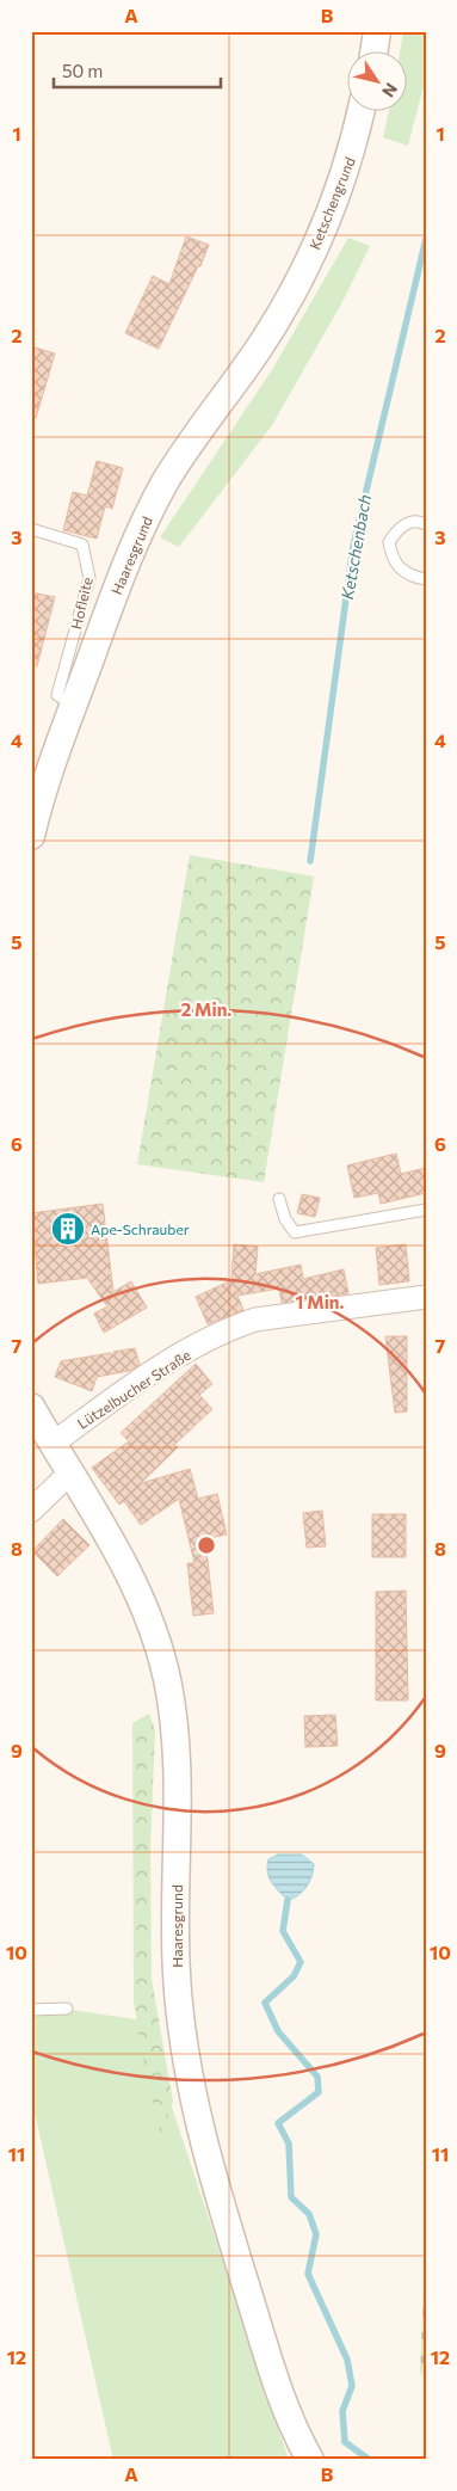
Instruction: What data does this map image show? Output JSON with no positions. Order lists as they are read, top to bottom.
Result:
{
  "streets": {
    "street": ["Ketschengrund", "Haaresgrund", "Lützelbucher Straße"],
    "lane": ["Hofleite"]
  },
  "crossings": [
    ["Ketschengrund", "Haaresgrund"],
    ["Haaresgrund", "Hofleite"],
    ["Haaresgrund", "Lützelbucher Straße"]
  ],
  "water": ["Ketschenbach"],
  "places": {
    "building": ["Ape-Schrauber"]
  },
  "scale_bar": "50 m",
  "north": "bottom right",
  "grid": {
    "columns": ["A", "B"],
    "rows": [
      "1",
      "2",
      "3",
      "4",
      "5",
      "6",
      "7",
      "8",
      "9",
      "10",
      "11",
      "12"
    ]
  },
  "rings": ["2 Min.", "1 Min."]
}
